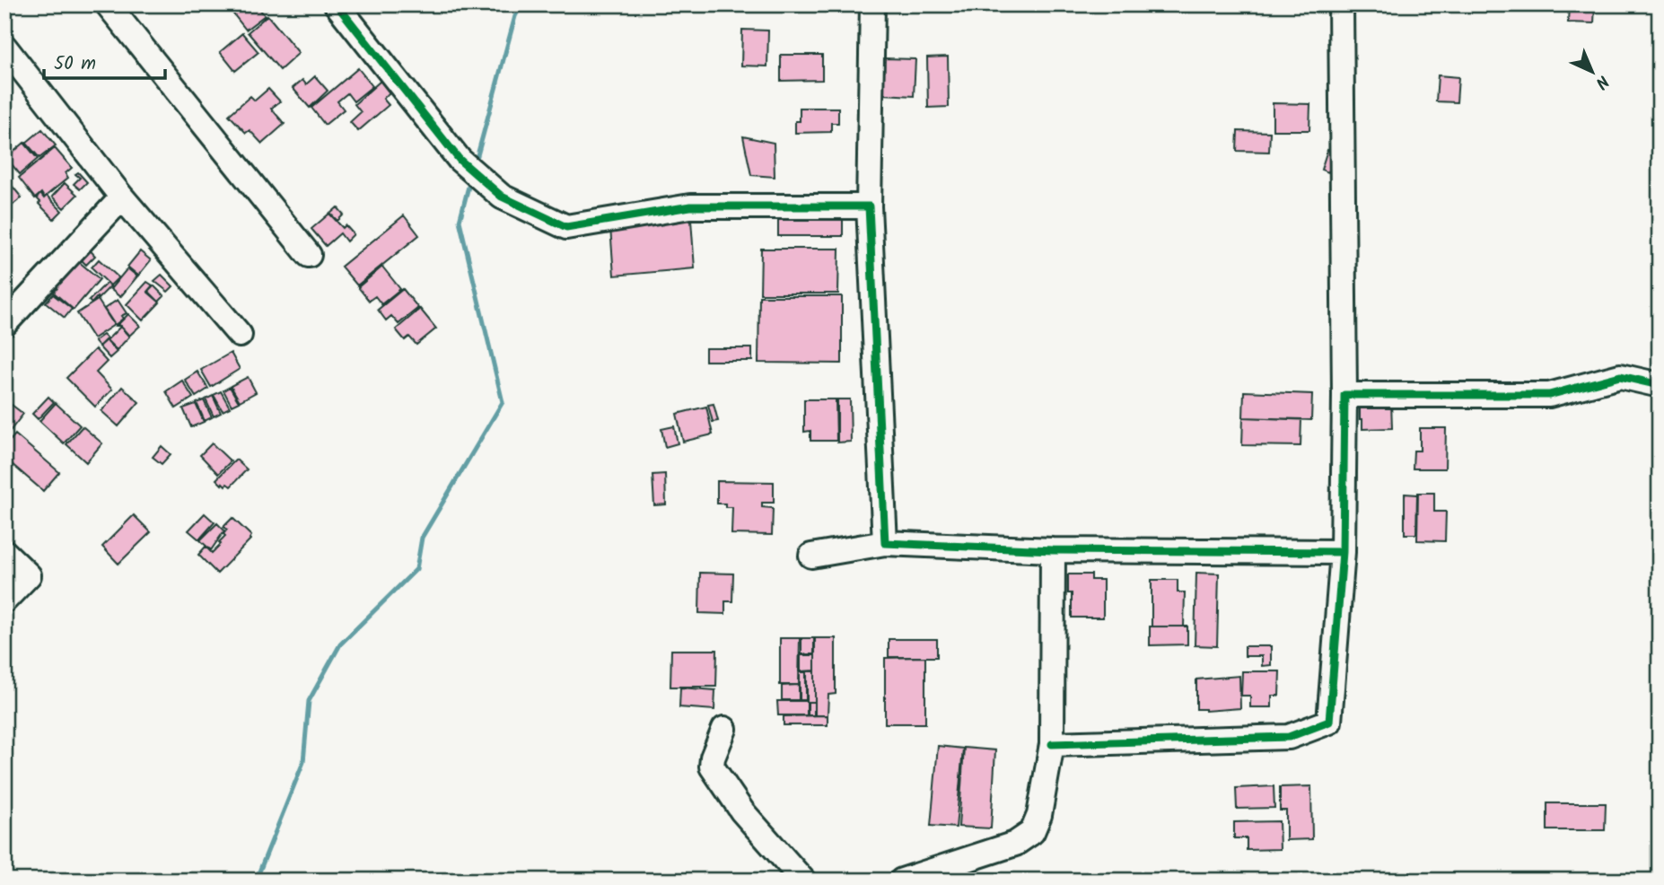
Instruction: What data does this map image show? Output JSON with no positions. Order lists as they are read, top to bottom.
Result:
{
  "scale_bar": "50 m",
  "north": "bottom right"
}
